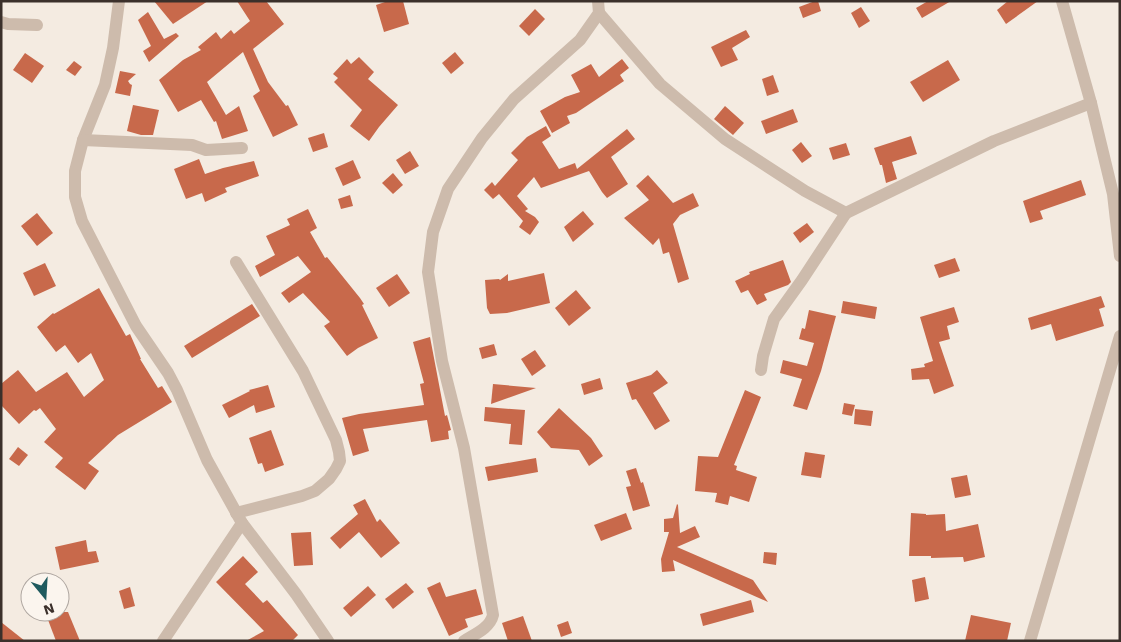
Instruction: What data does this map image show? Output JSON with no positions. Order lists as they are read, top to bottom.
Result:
{
  "north": "bottom"
}
